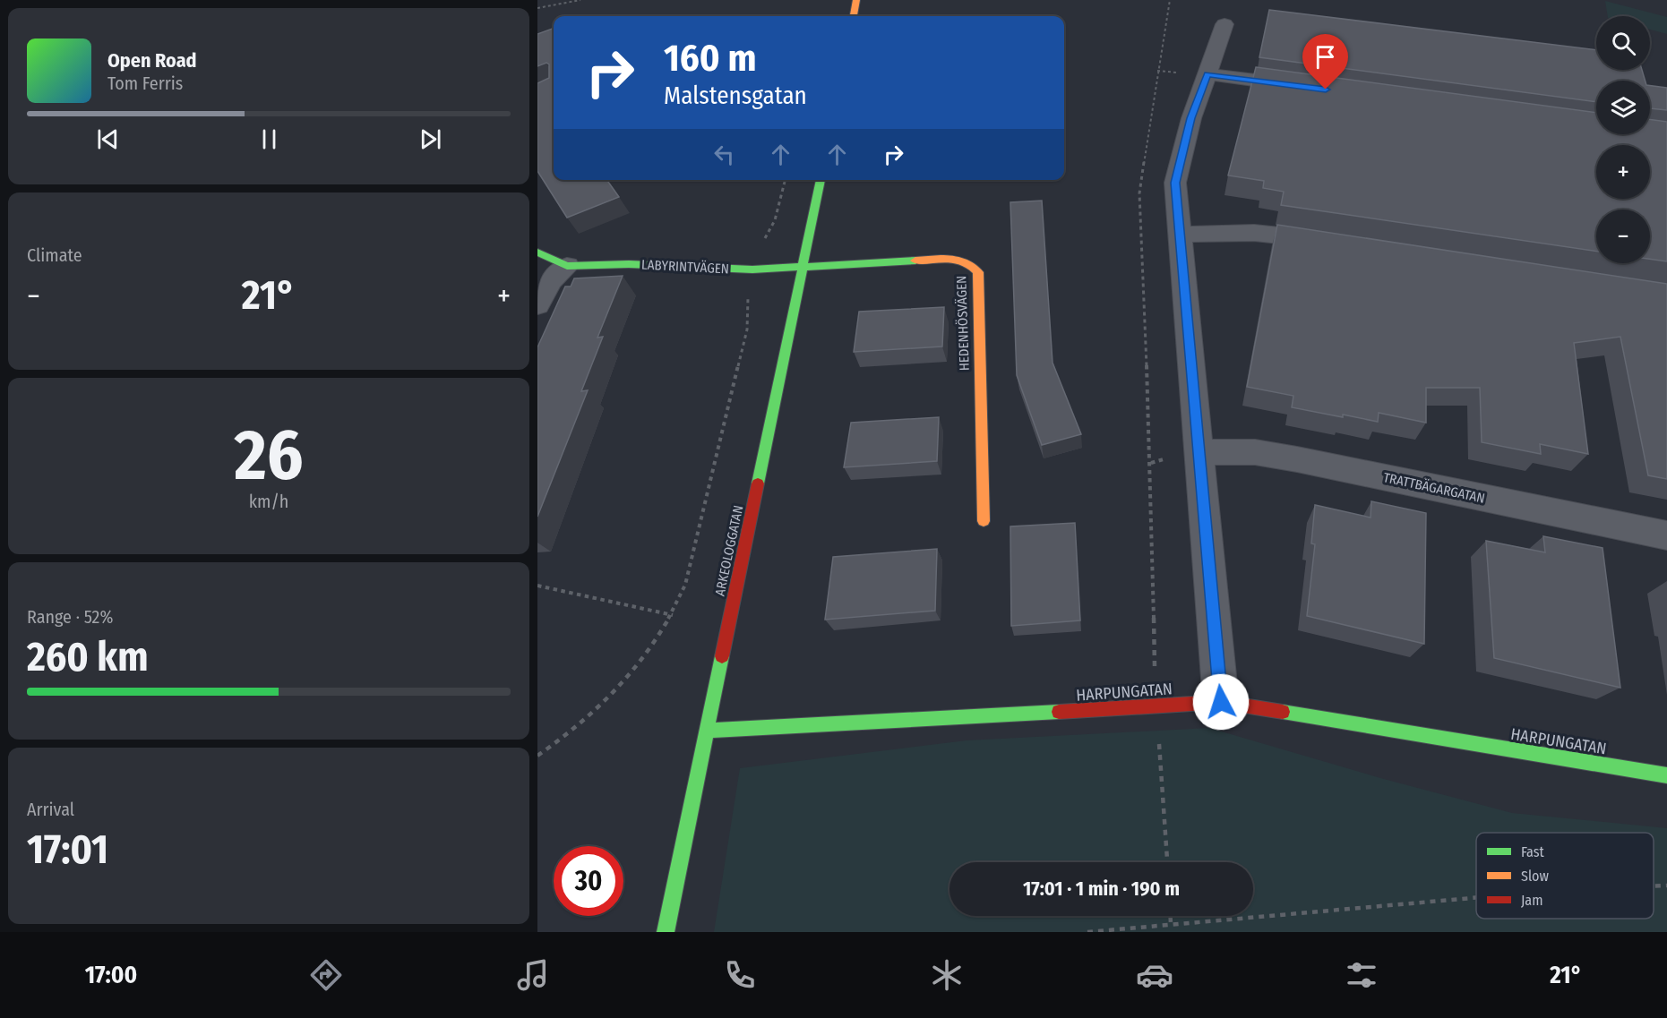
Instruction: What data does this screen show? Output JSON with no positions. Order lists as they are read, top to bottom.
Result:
{
  "streets": {
    "street": [
      "LABYRINTVÄGEN",
      "HEDENHÖSVÄGEN",
      "TRATTBÄGARGATAN",
      "ARKEOLOGGATAN",
      "HARPUNGATAN"
    ]
  },
  "crossings": [
    ["LABYRINTVÄGEN", "HEDENHÖSVÄGEN"],
    ["LABYRINTVÄGEN", "ARKEOLOGGATAN"],
    ["HEDENHÖSVÄGEN", "ARKEOLOGGATAN"],
    ["ARKEOLOGGATAN", "HARPUNGATAN"]
  ],
  "legend": ["Fast", "Slow", "Jam"],
  "page": {
    "map_buttons": ["+", "−"],
    "turn": ["160 m", "Malstensgatan"],
    "song": ["Open Road", "Tom Ferris"],
    "tile": [
      "Climate",
      ["26", "km/h"],
      ["Range · 52%", "260 km"],
      ["Arrival", "17:01"]
    ],
    "heat": ["−", "21°", "+"],
    "limit": "30",
    "trip": "17:01 · 1 min · 190 m",
    "tabs": ["17:00", "21°"]
  }
}
